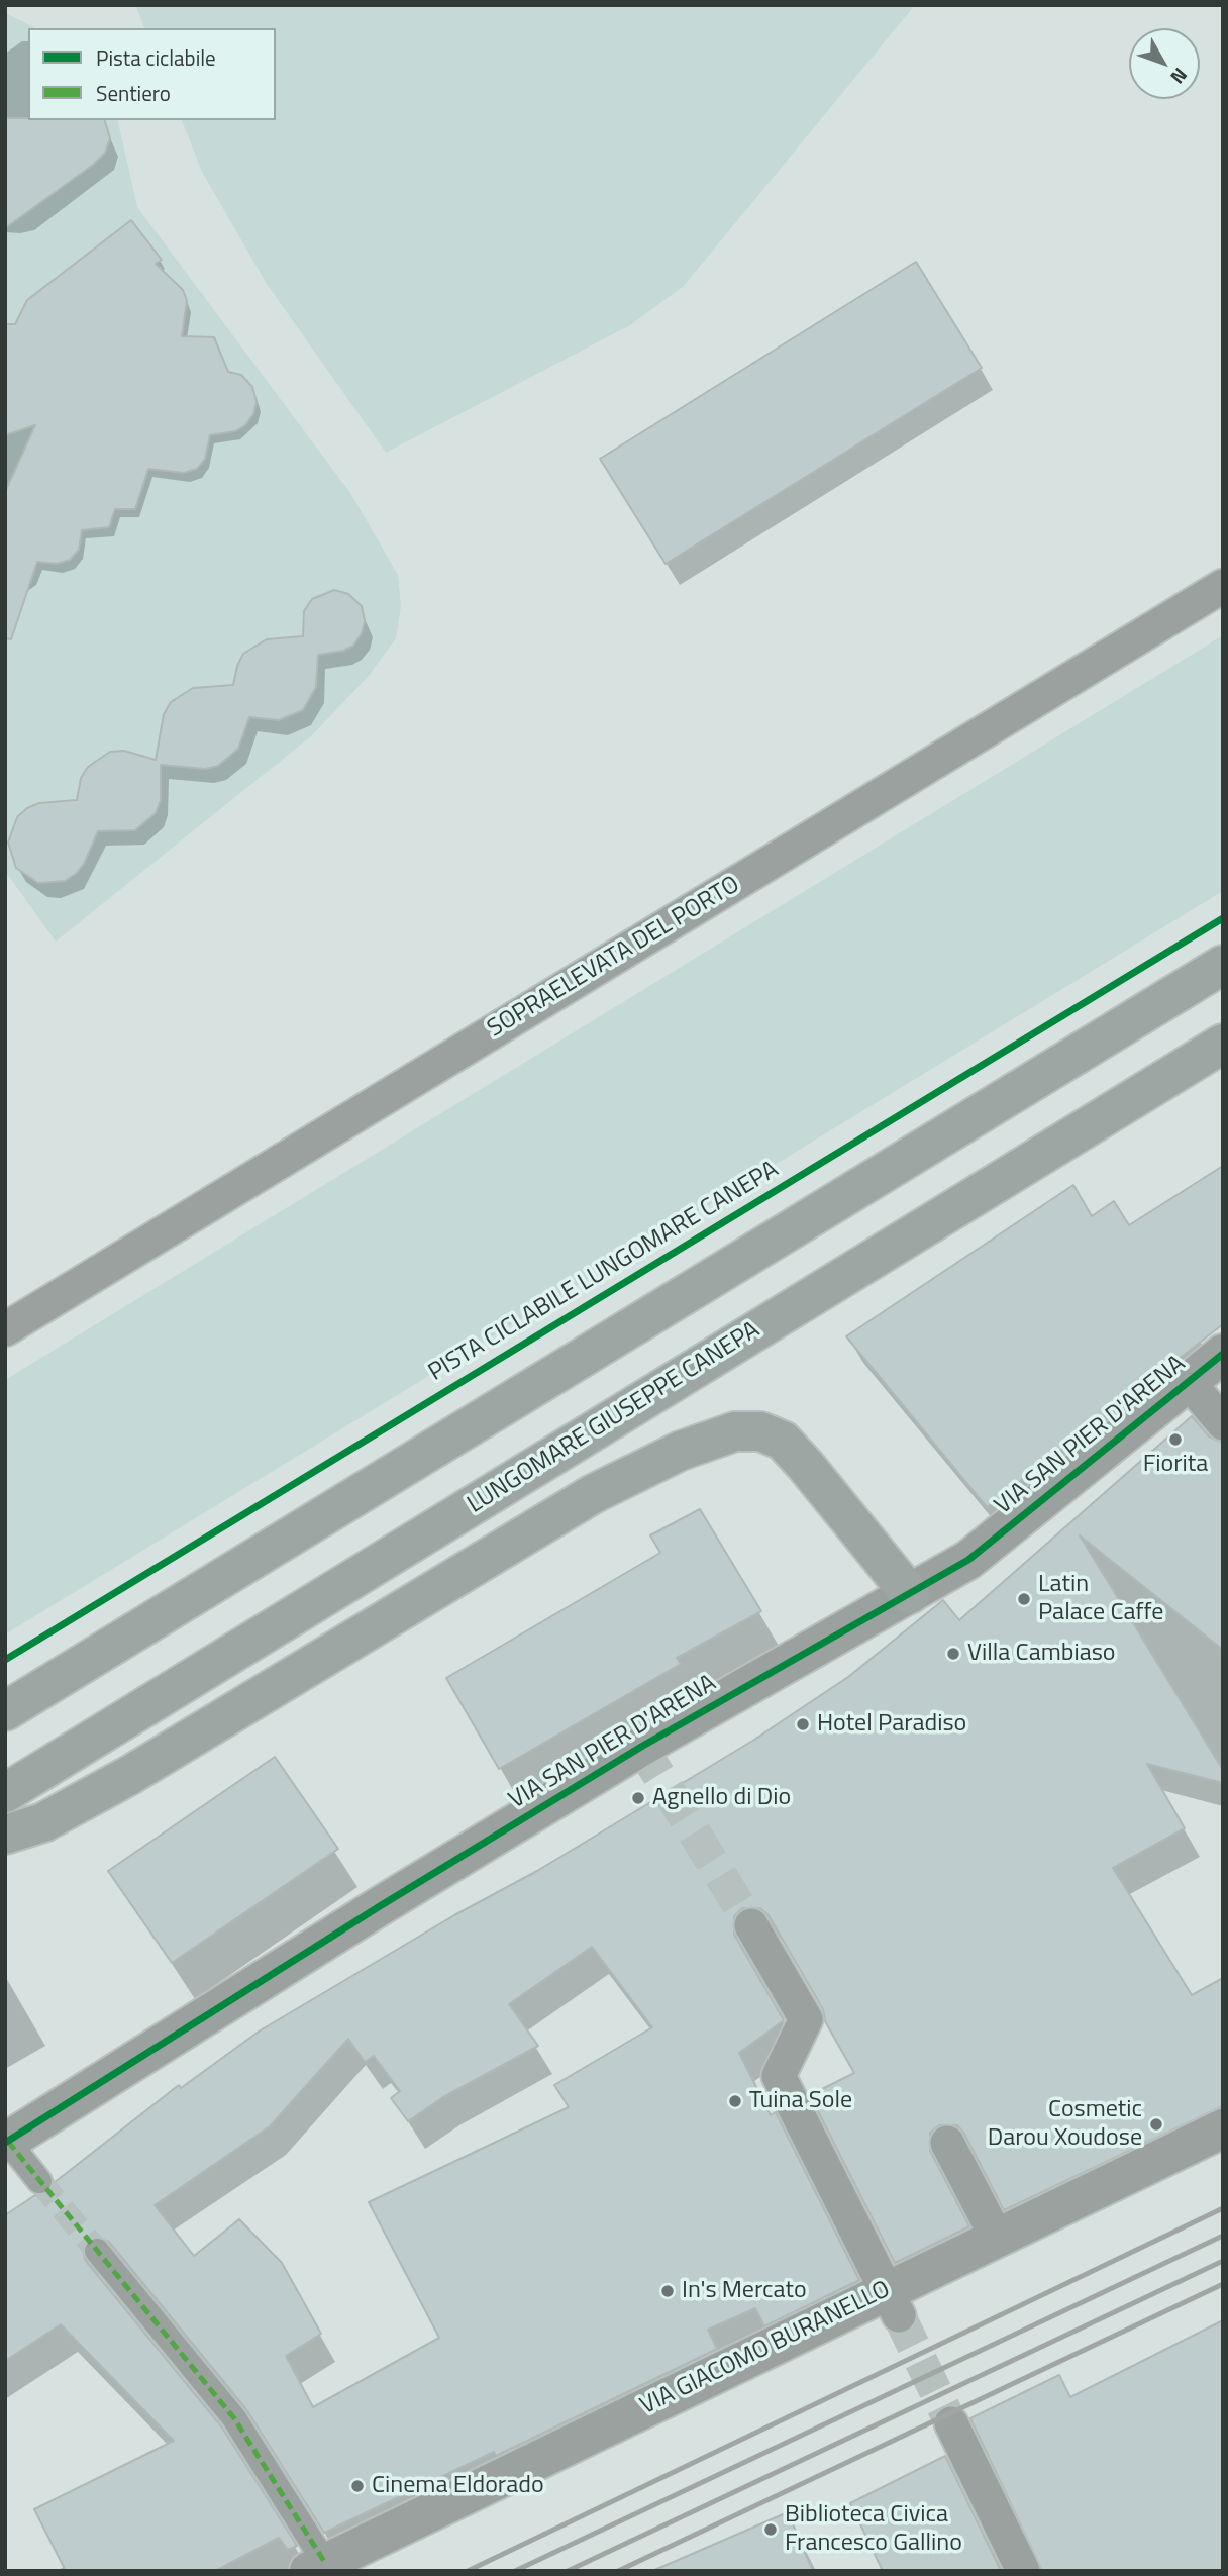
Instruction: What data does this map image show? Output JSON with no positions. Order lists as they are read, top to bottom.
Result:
{
  "streets": {
    "highway": ["LUNGOMARE GIUSEPPE CANEPA"],
    "street": ["SOPRAELEVATA DEL PORTO", "VIA SAN PIER D'ARENA", "VIA GIACOMO BURANELLO"],
    "cycle path": ["PISTA CICLABILE LUNGOMARE CANEPA"]
  },
  "places": [
    "Fiorita",
    "Latin Palace Caffe",
    "Villa Cambiaso",
    "Hotel Paradiso",
    "Agnello di Dio",
    "Tuina Sole",
    "Cosmetic Darou Xoudose",
    "In's Mercato",
    "Cinema Eldorado",
    "Biblioteca Civica Francesco Gallino"
  ],
  "legend": ["Pista ciclabile", "Sentiero"],
  "north": "bottom right"
}
